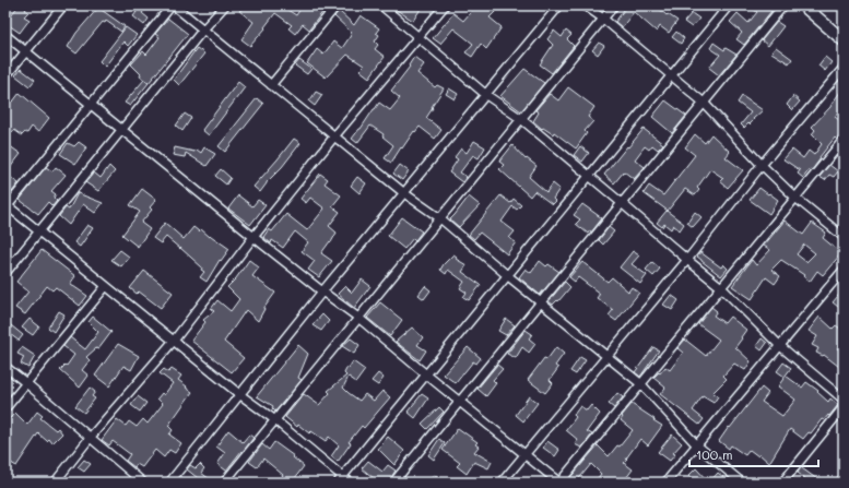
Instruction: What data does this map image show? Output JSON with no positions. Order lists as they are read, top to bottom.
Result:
{
  "scale_bar": "100 m"
}
